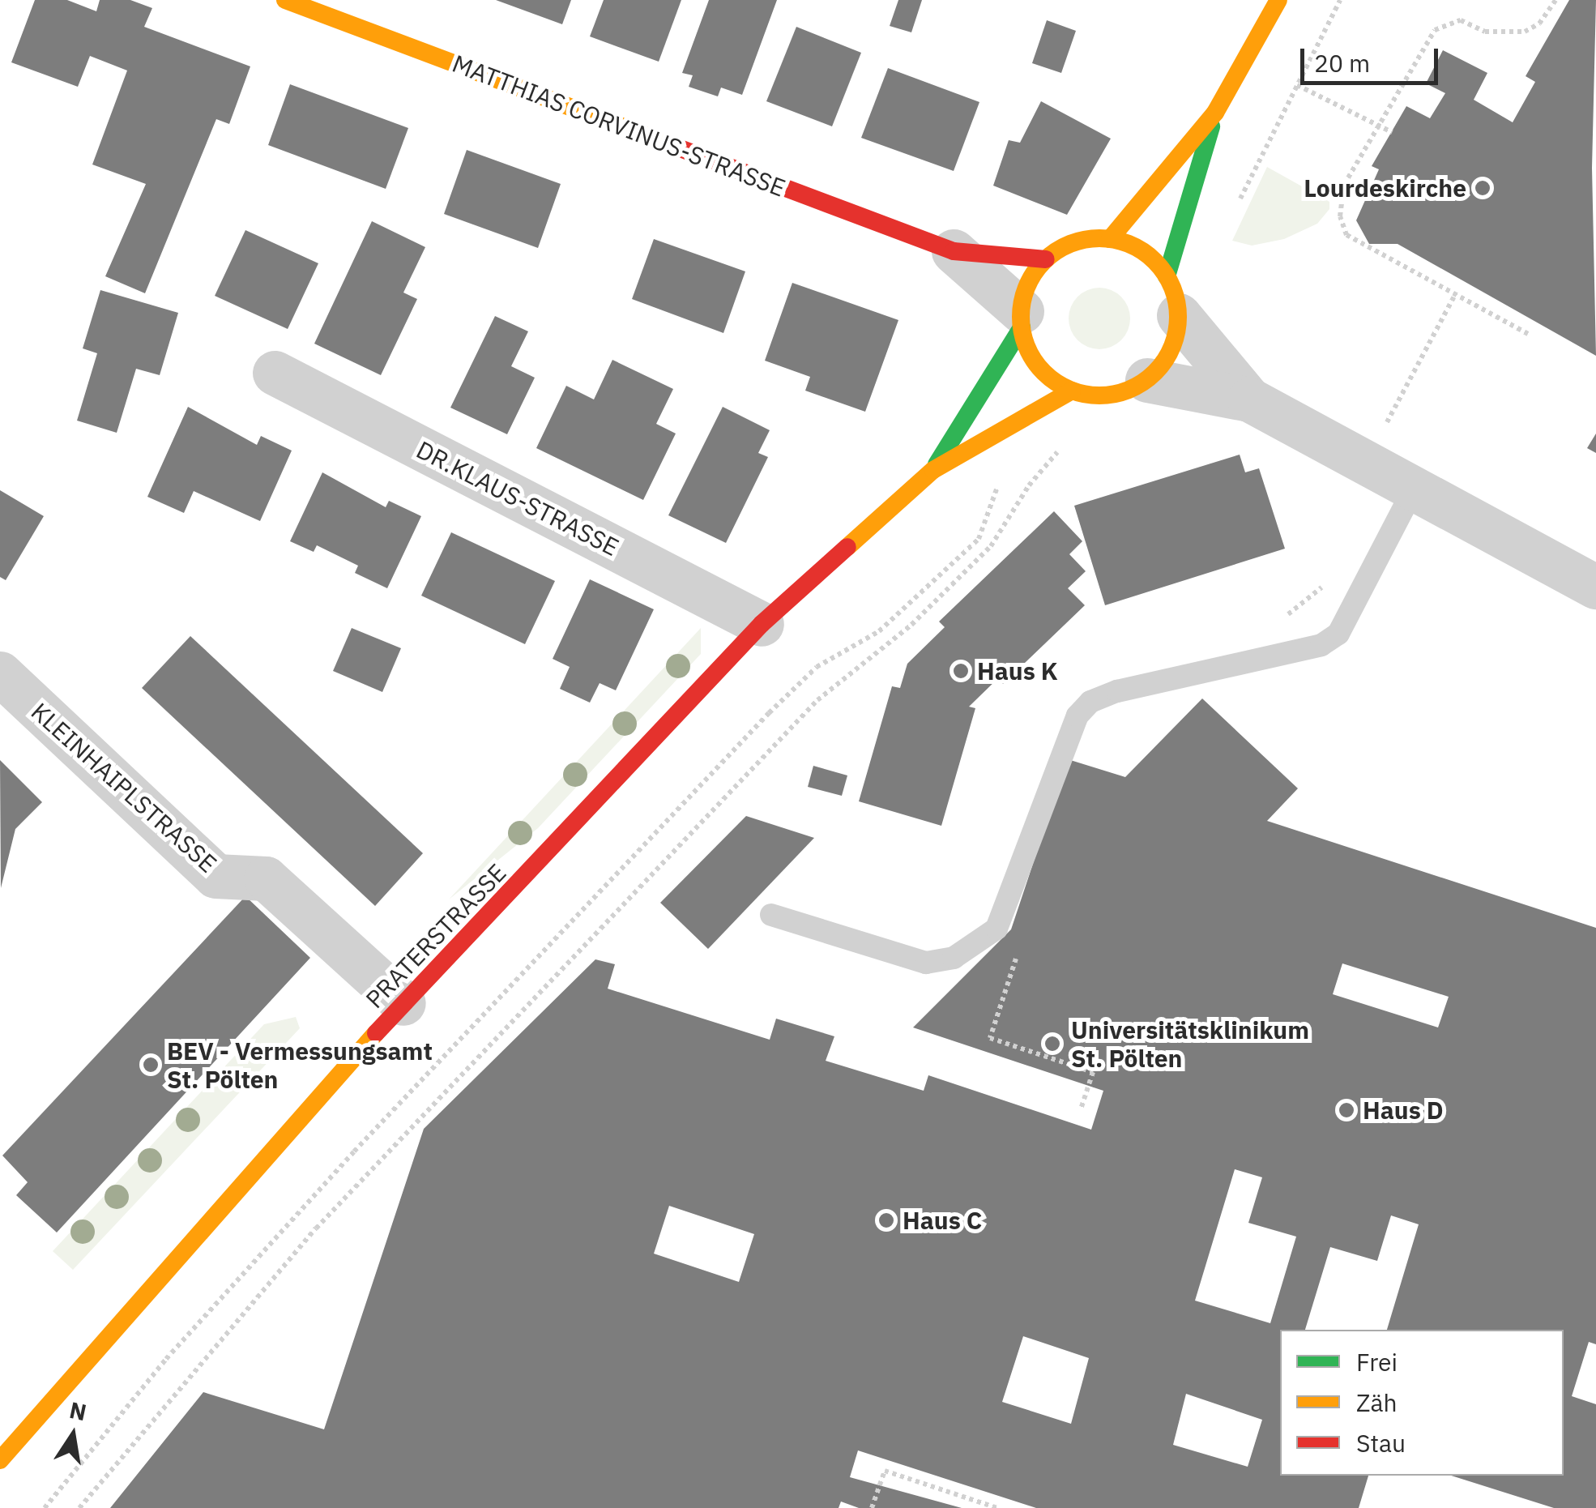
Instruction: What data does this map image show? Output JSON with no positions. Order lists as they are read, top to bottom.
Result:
{
  "streets": {
    "main road": ["MATTHIAS CORVINUS-STRASSE", "PRATERSTRASSE"],
    "street": ["DR.KLAUS-STRASSE", "KLEINHAIPLSTRASSE"]
  },
  "crossings": [
    ["MATTHIAS CORVINUS-STRASSE", "PRATERSTRASSE"],
    ["DR.KLAUS-STRASSE", "PRATERSTRASSE"],
    ["KLEINHAIPLSTRASSE", "PRATERSTRASSE"]
  ],
  "places": [
    "Lourdeskirche",
    "Haus K",
    "Universitätsklinikum St. Pölten",
    "BEV - Vermessungsamt St. Pölten",
    "Haus D",
    "Haus C"
  ],
  "legend": ["Frei", "Zäh", "Stau"],
  "scale_bar": "20 m",
  "north": "top"
}
